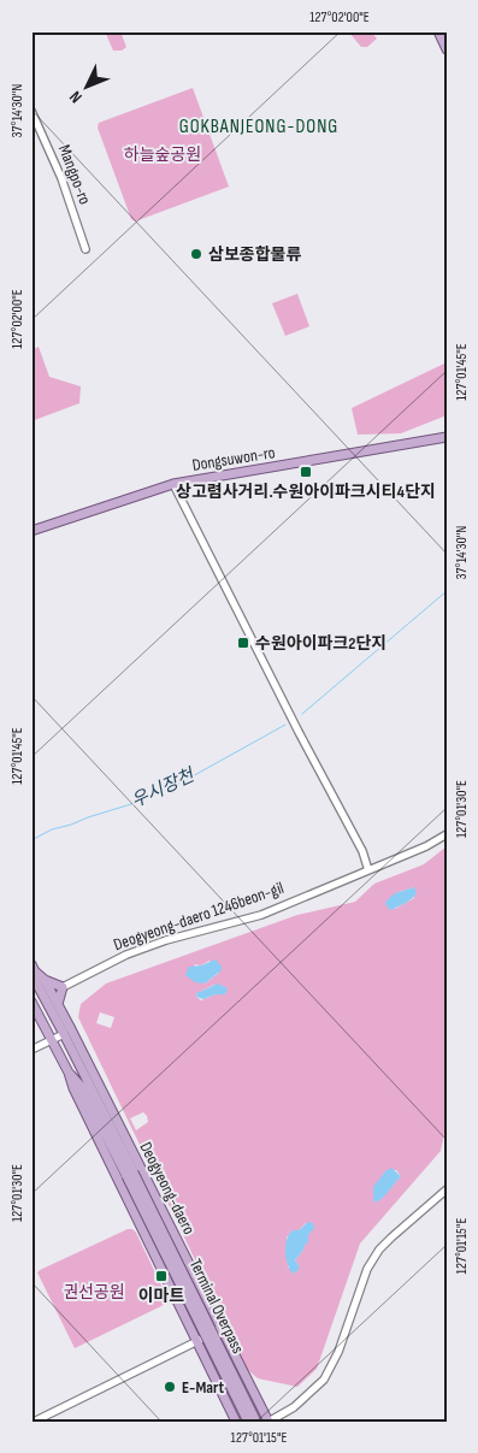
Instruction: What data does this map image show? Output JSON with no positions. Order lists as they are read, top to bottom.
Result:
{
  "streets": {
    "main road": ["Dongsuwon-ro", "Deogyeong-daero", "Terminal Overpass"],
    "street": ["Mangpo-ro", "Deogyeong-daero 1246beon-gil"]
  },
  "crossings": [
    ["Deogyeong-daero", "Terminal Overpass"]
  ],
  "districts": ["GOKBANJEONG-DONG"],
  "water": ["우시장천"],
  "parks": ["하늘숲공원", "권선공원"],
  "places": {
    "other": ["삼보종합물류", "E-Mart"],
    "transit": ["상고렴사거리.수원아이파크시티4단지", "수원아이파크2단지", "이마트"]
  },
  "north": "bottom left",
  "coordinates": [
    "127°02'00\"E",
    "37°14'30\"N",
    "127°01'45\"E",
    "127°01'30\"E",
    "127°01'15\"E"
  ]
}
